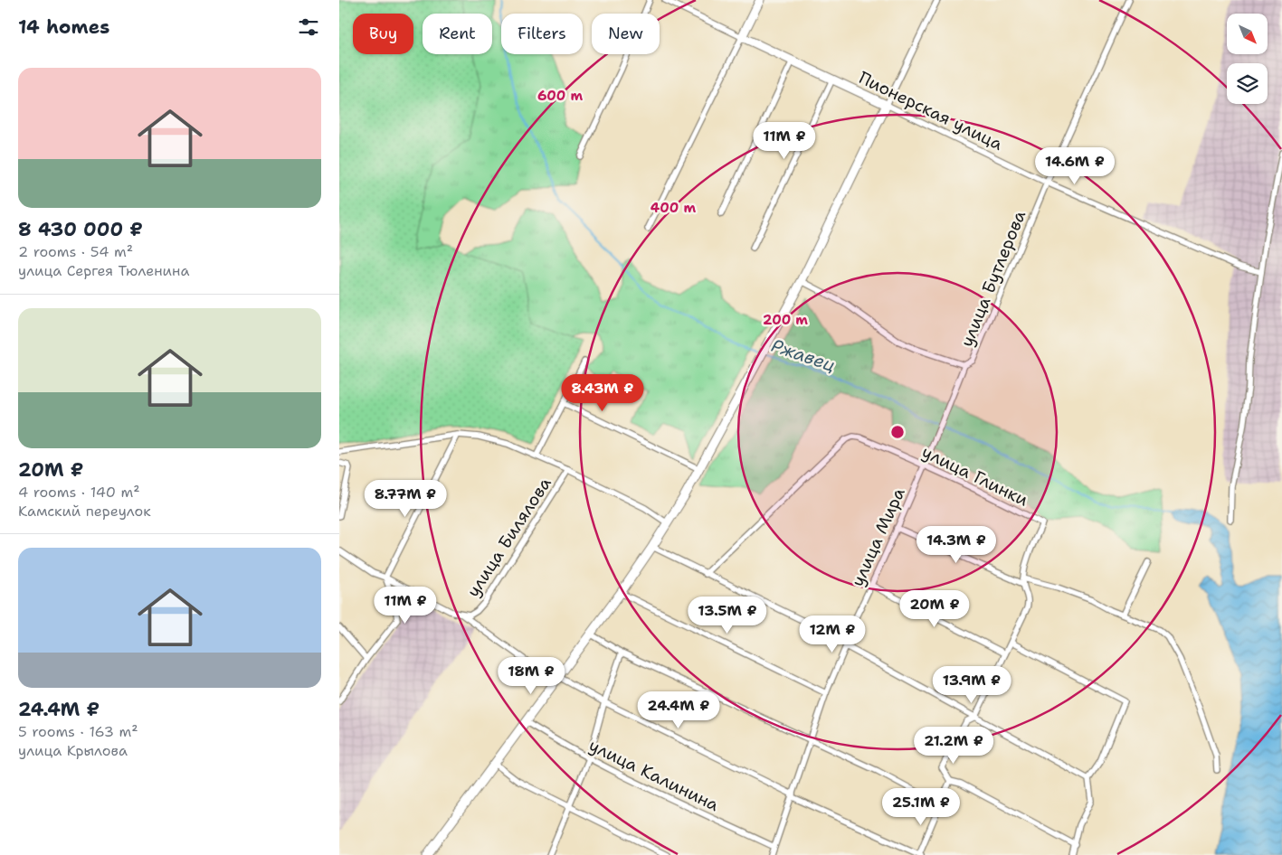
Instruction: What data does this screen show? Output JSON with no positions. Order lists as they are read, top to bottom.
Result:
{
  "streets": {
    "street": [
      "Пионерская улица",
      "улица Бутлерова",
      "улица Глинки",
      "улица Билялова",
      "улица Мира",
      "улица Калинина"
    ]
  },
  "crossings": [
    ["Пионерская улица", "улица Бутлерова"],
    ["улица Бутлерова", "улица Глинки"],
    ["улица Бутлерова", "улица Мира"],
    ["улица Глинки", "улица Мира"],
    ["улица Мира", "улица Калинина"]
  ],
  "water": ["Ржавец"],
  "north": "bottom right",
  "page": {
    "heading": "14 homes",
    "chip": [
      "Buy",
      "Rent",
      "Filters",
      "New"
    ],
    "list": [
      {
        "name": "8 430 000 ₽",
        "note": "2 rooms · 54 m² · улица Сергея Тюленина"
      },
      {
        "name": "20M ₽",
        "note": "4 rooms · 140 m² · Камский переулок"
      },
      {
        "name": "24.4M ₽",
        "note": "5 rooms · 163 m² · улица Крылова"
      }
    ],
    "price": [
      "11M ₽",
      "14.6M ₽",
      "8.43M ₽",
      "8.77M ₽",
      "14.3M ₽",
      "11M ₽",
      "20M ₽",
      "13.5M ₽",
      "12M ₽",
      "18M ₽",
      "13.9M ₽",
      "24.4M ₽",
      "21.2M ₽",
      "25.1M ₽"
    ]
  },
  "rings": ["600 m", "400 m", "200 m"]
}
